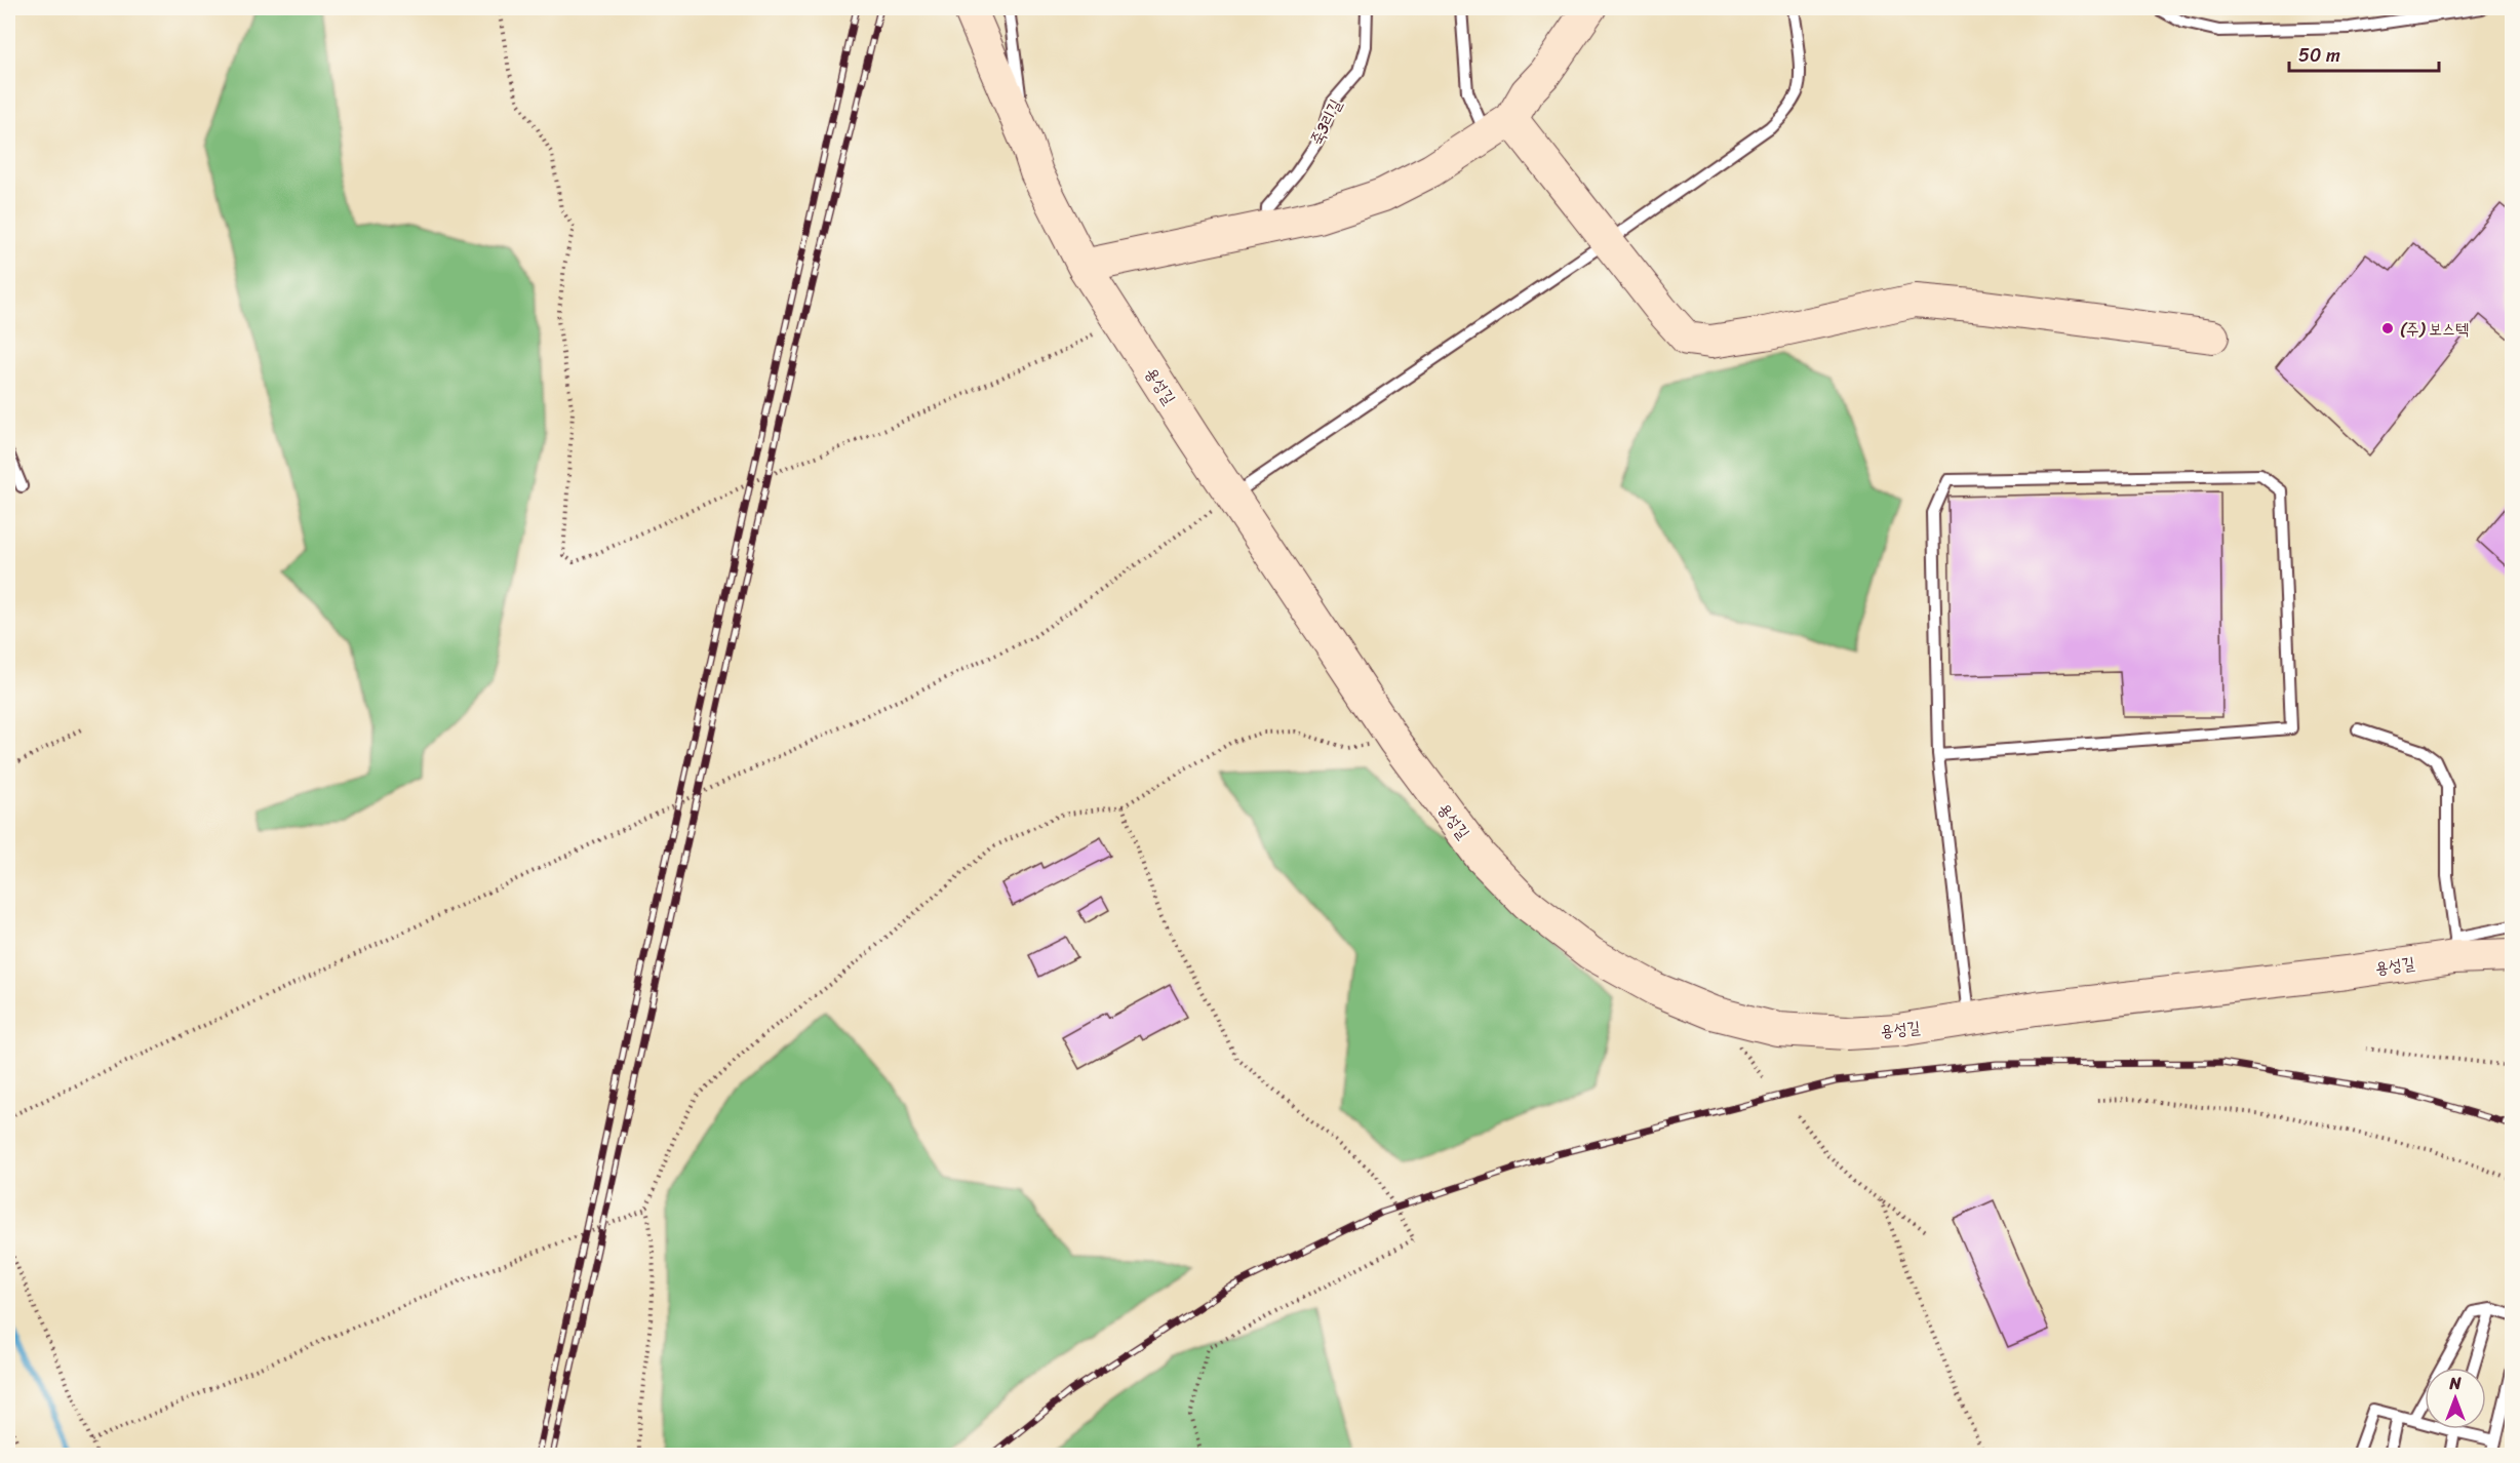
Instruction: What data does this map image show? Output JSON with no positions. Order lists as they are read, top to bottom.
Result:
{
  "streets": {
    "street": ["용성길"],
    "lane": ["죽3리길"]
  },
  "places": ["(주) 보스텍"],
  "scale_bar": "50 m",
  "north": "top"
}
